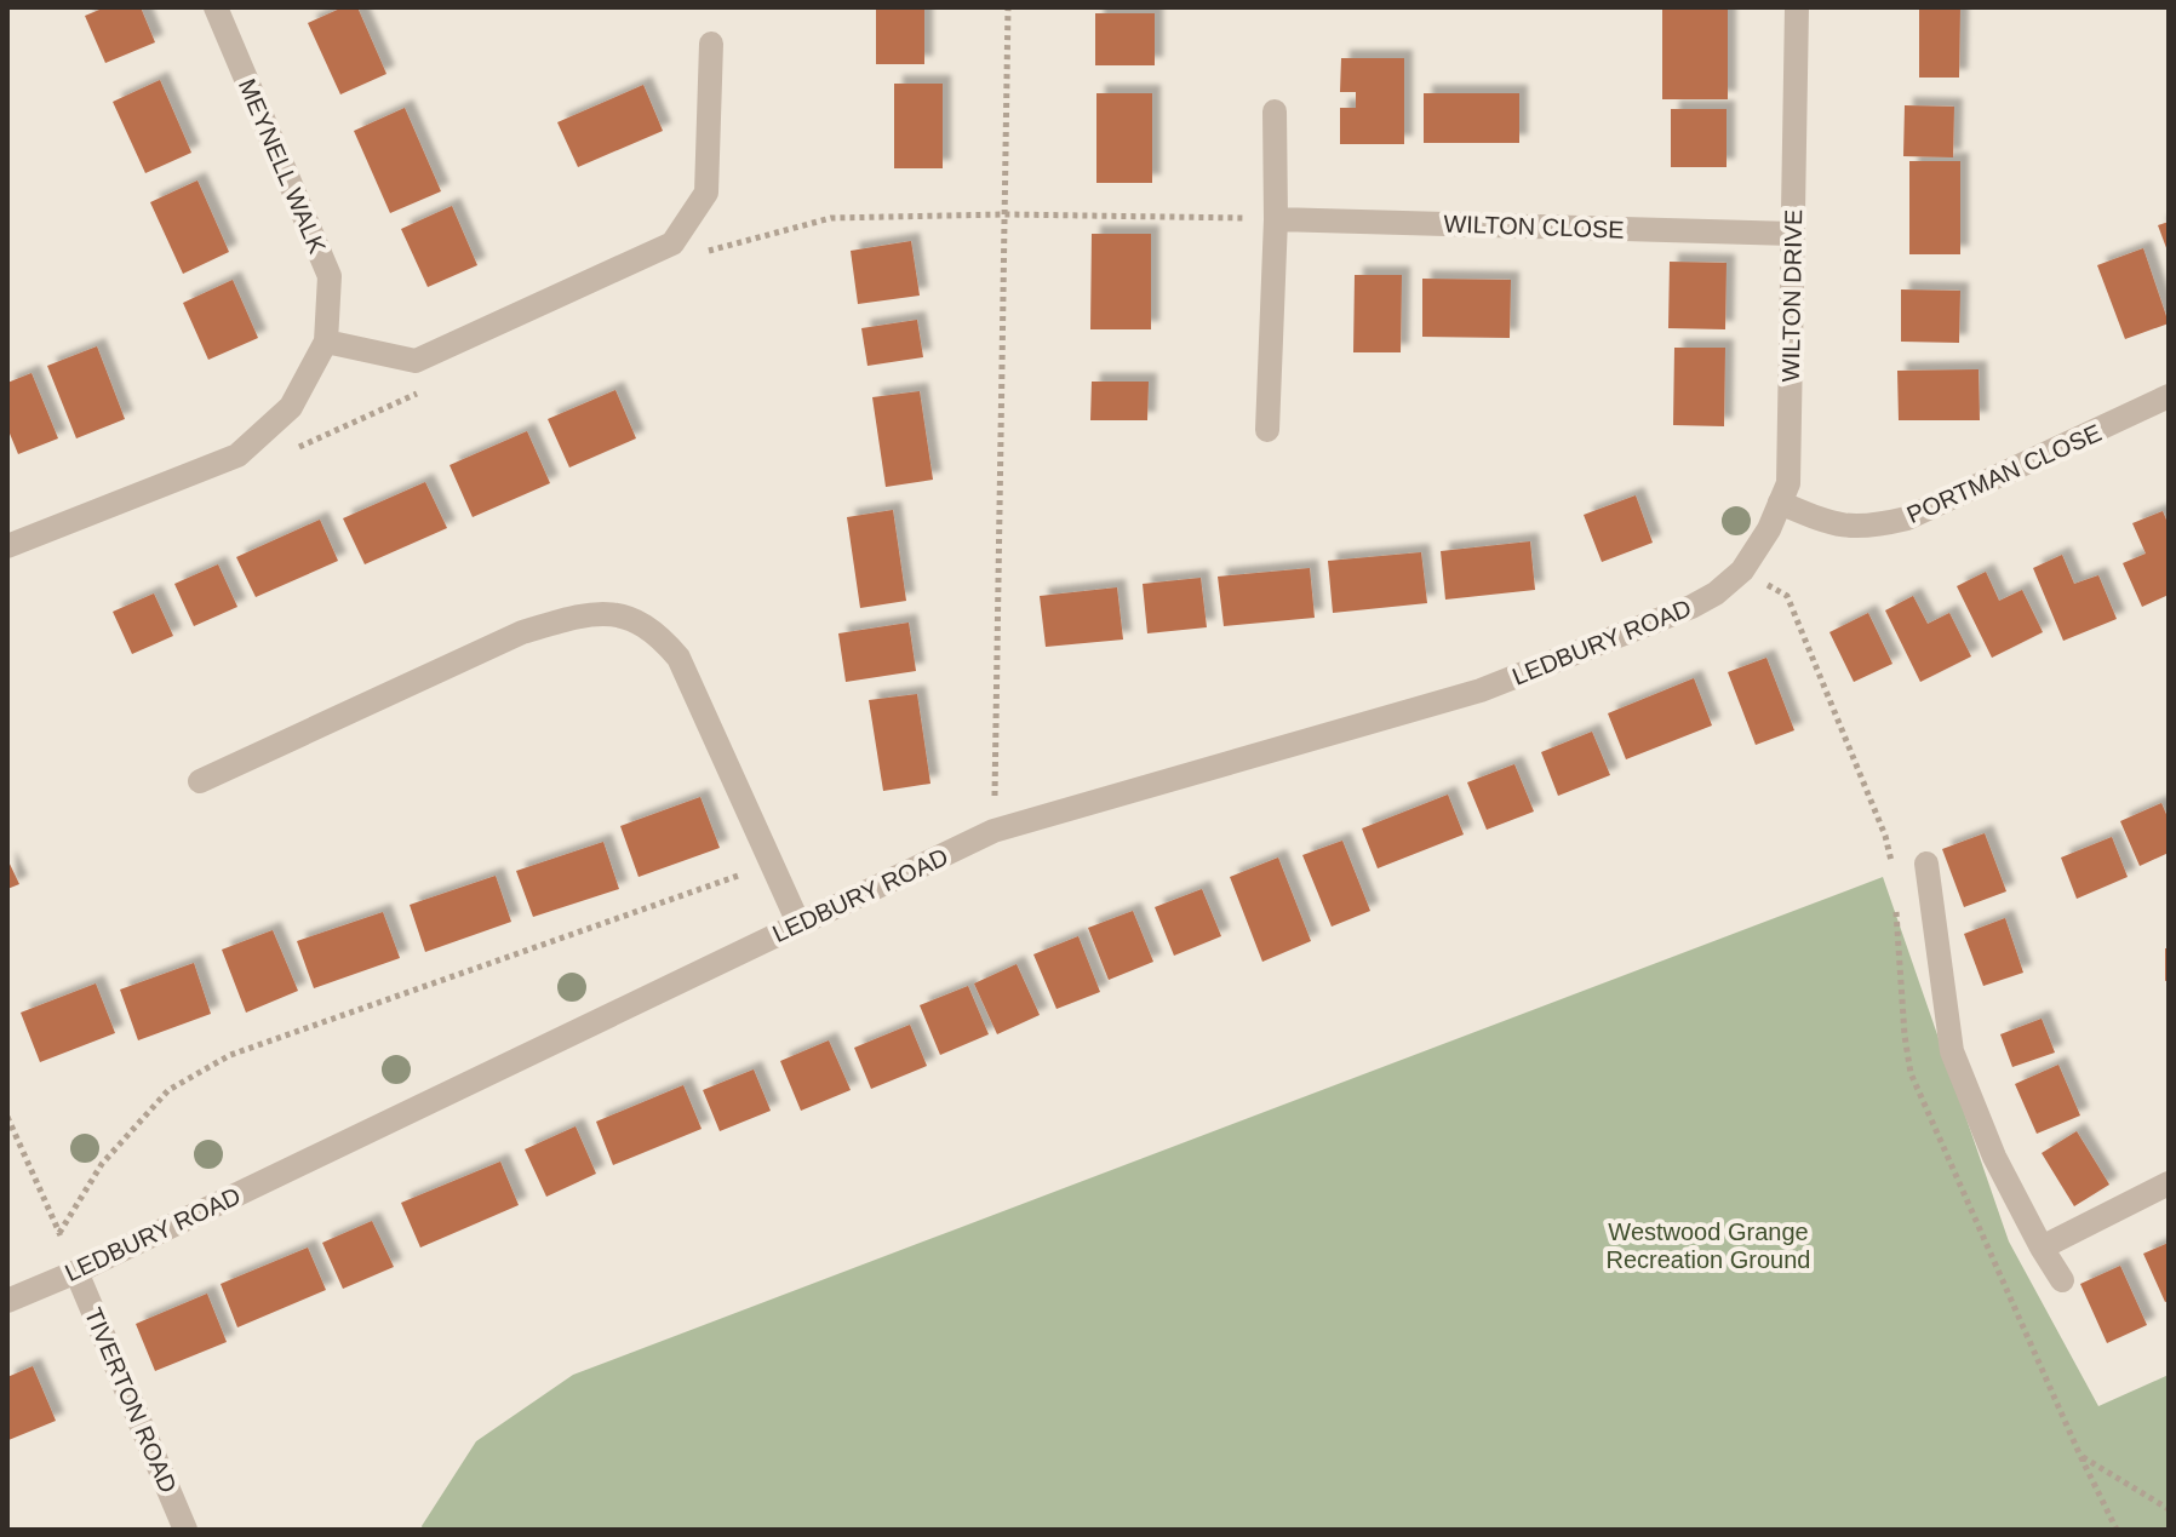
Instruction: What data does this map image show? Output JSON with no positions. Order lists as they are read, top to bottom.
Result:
{
  "streets": {
    "street": [
      "MEYNELL WALK",
      "WILTON CLOSE",
      "WILTON DRIVE",
      "PORTMAN CLOSE",
      "LEDBURY ROAD",
      "TIVERTON ROAD"
    ]
  },
  "crossings": [
    ["WILTON CLOSE", "WILTON DRIVE"],
    ["WILTON DRIVE", "PORTMAN CLOSE"],
    ["WILTON DRIVE", "LEDBURY ROAD"],
    ["LEDBURY ROAD", "TIVERTON ROAD"]
  ],
  "parks": ["Westwood Grange Recreation Ground"]
}
